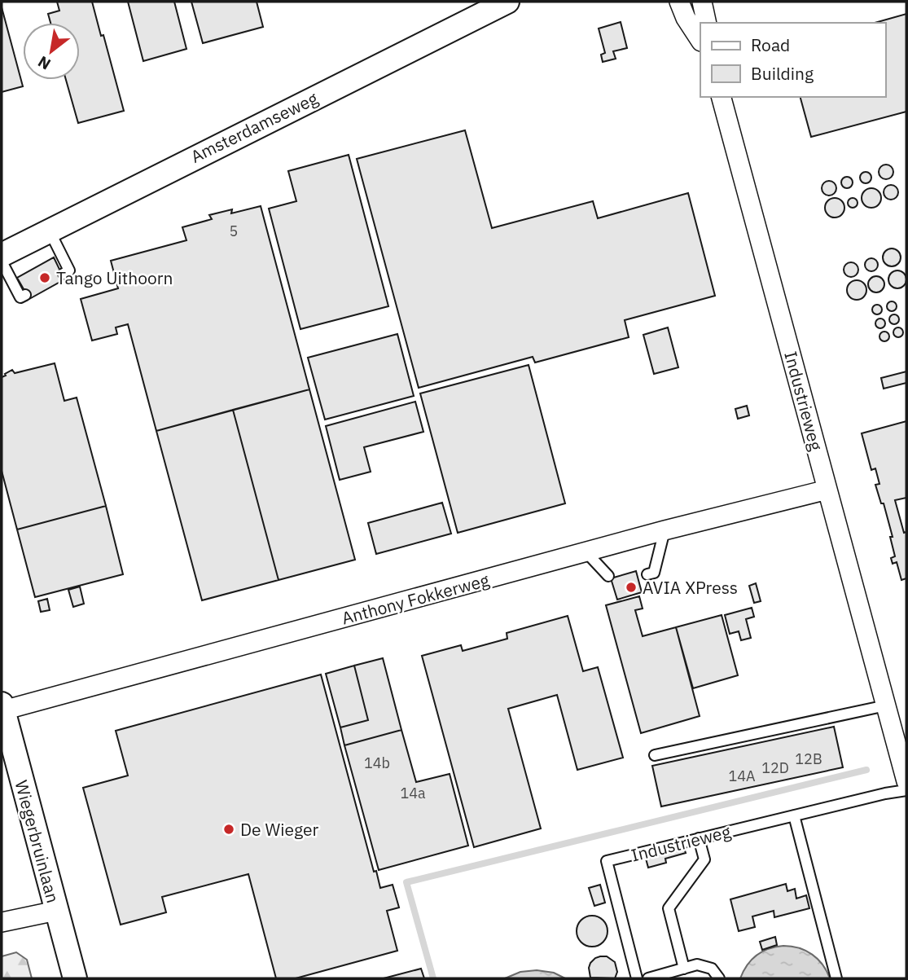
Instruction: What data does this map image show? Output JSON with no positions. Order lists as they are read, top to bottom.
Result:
{
  "streets": {
    "street": [
      "Amsterdamseweg",
      "Industrieweg",
      "Anthony Fokkerweg",
      "Wiegerbruinlaan"
    ]
  },
  "crossings": [
    ["Industrieweg", "Anthony Fokkerweg"],
    ["Anthony Fokkerweg", "Wiegerbruinlaan"]
  ],
  "places": ["Tango Uithoorn", "AVIA XPress", "De Wieger"],
  "house_numbers": [
    "5",
    "12B",
    "14b",
    "12D",
    "14A",
    "14a"
  ],
  "legend": ["Road", "Building"],
  "north": "bottom left"
}
